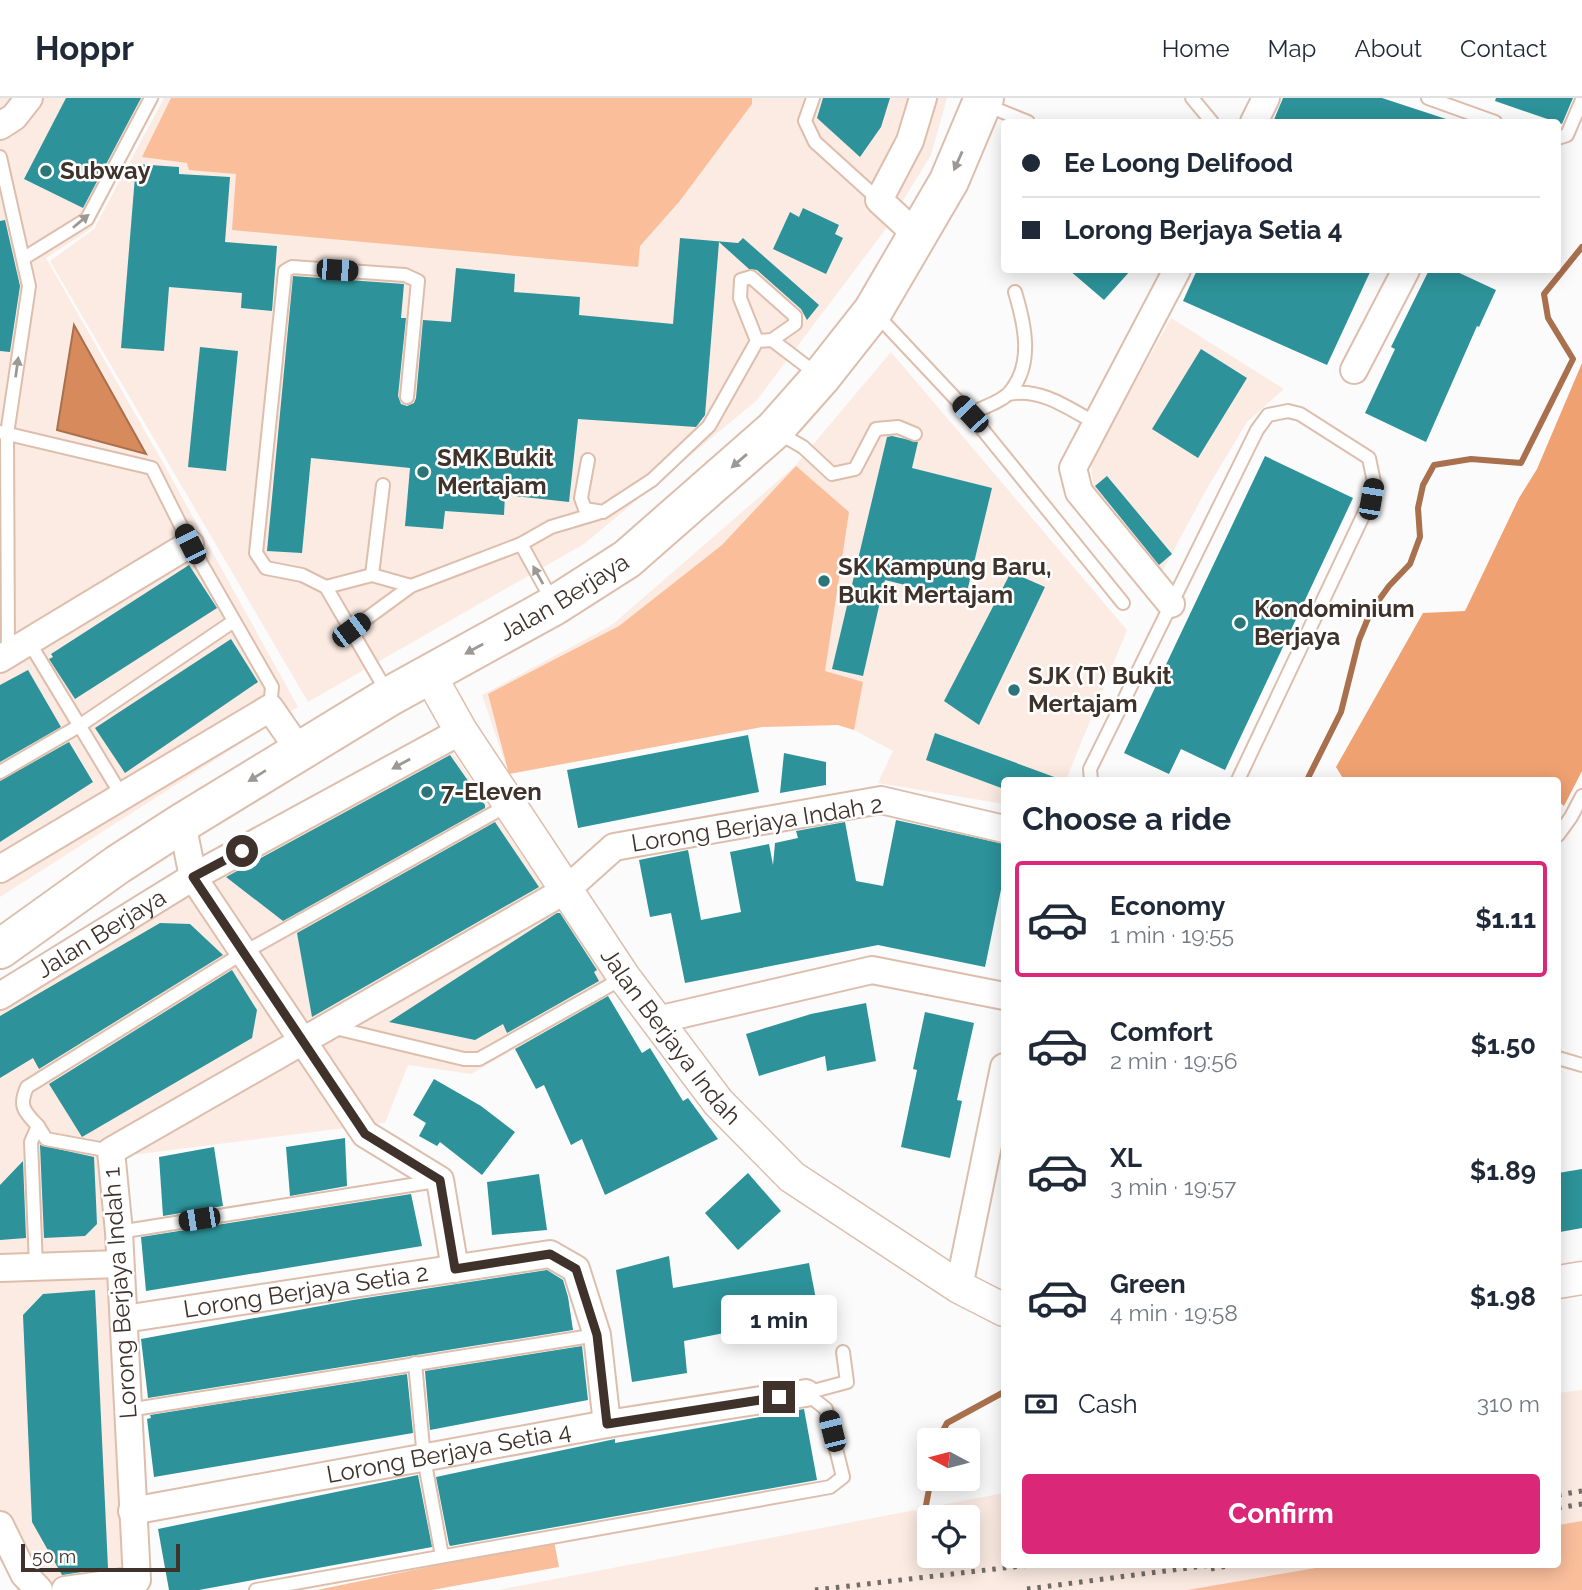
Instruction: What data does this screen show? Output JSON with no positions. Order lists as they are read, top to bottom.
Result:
{
  "streets": {
    "main road": ["Jalan Berjaya"],
    "street": [
      "Lorong Berjaya Indah 2",
      "Jalan Berjaya Indah",
      "Lorong Berjaya Setia 2",
      "Lorong Berjaya Indah 1",
      "Lorong Berjaya Setia 4"
    ]
  },
  "crossings": [
    ["Jalan Berjaya", "Jalan Berjaya Indah"],
    ["Lorong Berjaya Indah 2", "Jalan Berjaya Indah"],
    ["Lorong Berjaya Indah 2", "Lorong Berjaya Indah 1"],
    ["Jalan Berjaya Indah", "Lorong Berjaya Indah 1"],
    ["Lorong Berjaya Setia 2", "Lorong Berjaya Indah 1"],
    ["Lorong Berjaya Setia 2", "Lorong Berjaya Setia 4"],
    ["Lorong Berjaya Indah 1", "Lorong Berjaya Setia 4"]
  ],
  "one_way": ["Jalan Berjaya"],
  "places": [
    "Subway",
    "SMK Bukit Mertajam",
    "SK Kampung Baru, Bukit Mertajam",
    "Kondominium Berjaya",
    "SJK (T) Bukit Mertajam",
    "7-Eleven"
  ],
  "scale_bar": "50 m",
  "north": "left",
  "page": {
    "header": "Hoppr",
    "nav": [
      "Home",
      "Map",
      "About",
      "Contact"
    ],
    "banner": ["Ee Loong Delifood", "Lorong Berjaya Setia 4"],
    "heading": "Choose a ride",
    "list": [
      {
        "name": "Economy",
        "note": "1 min · 19:55",
        "value": "$1.11"
      },
      {
        "name": "Comfort",
        "note": "2 min · 19:56",
        "value": "$1.50"
      },
      {
        "name": "XL",
        "note": "3 min · 19:57",
        "value": "$1.89"
      },
      {
        "name": "Green",
        "note": "4 min · 19:58",
        "value": "$1.98"
      }
    ],
    "bubble": "1 min",
    "pay": ["Cash", "310 m"],
    "buttons": "Confirm",
    "scale": "50 m"
  }
}
